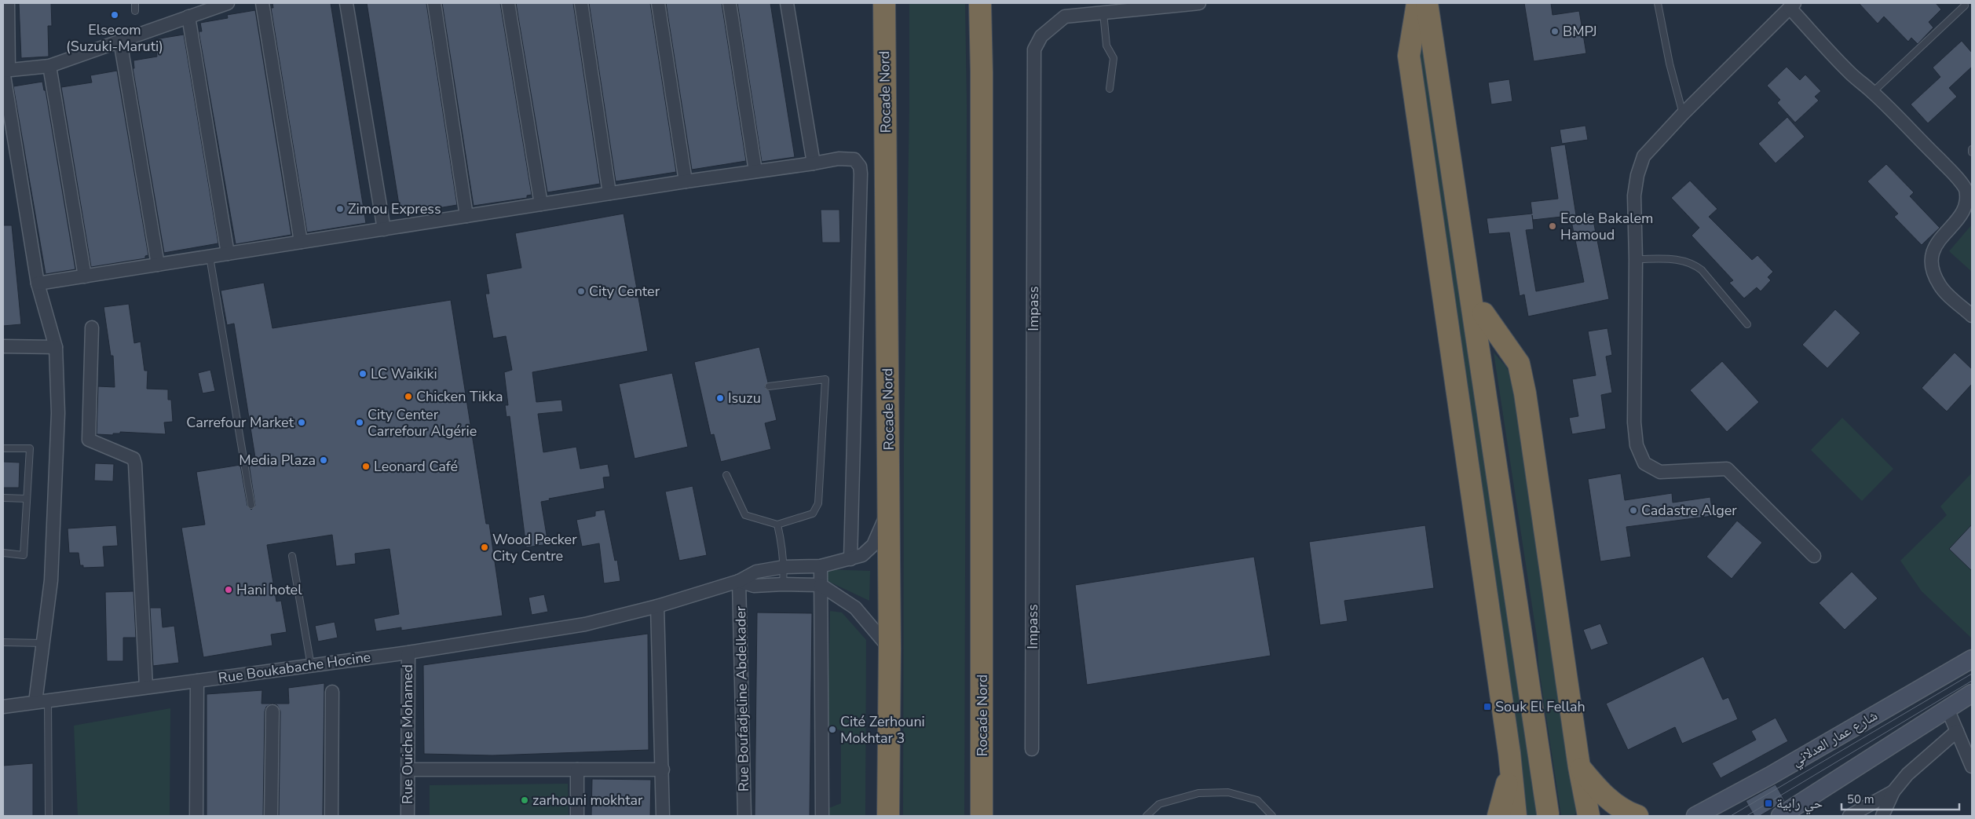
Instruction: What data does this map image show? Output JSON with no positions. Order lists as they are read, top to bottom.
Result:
{
  "streets": {
    "highway": ["Rocade Nord"],
    "main road": ["شارع عمار العدلاني"],
    "street": [
      "Impass",
      "Rue Boukabache Hocine",
      "Rue Boufadjeline Abdelkader",
      "Rue Ouiche Mohamed"
    ]
  },
  "crossings": [
    ["Rocade Nord", "Rue Boukabache Hocine"],
    ["Rue Boukabache Hocine", "Rue Boufadjeline Abdelkader"],
    ["Rue Boukabache Hocine", "Rue Ouiche Mohamed"]
  ],
  "places": {
    "other": [
      "Elsecom (Suzuki-Maruti)",
      "BMPJ",
      "Zimou Express",
      "Ecole Bakalem Hamoud",
      "City Center",
      "LC Waikiki",
      "Chicken Tikka",
      "Isuzu",
      "Carrefour Market",
      "City Center Carrefour Algérie",
      "Media Plaza",
      "Leonard Café",
      "Cadastre Alger",
      "Wood Pecker City Centre",
      "Hani hotel",
      "Cité Zerhouni Mokhtar 3",
      "zarhouni mokhtar"
    ],
    "transit": ["Souk El Fellah", "حي رابية"]
  },
  "scale_bar": "50 m"
}
